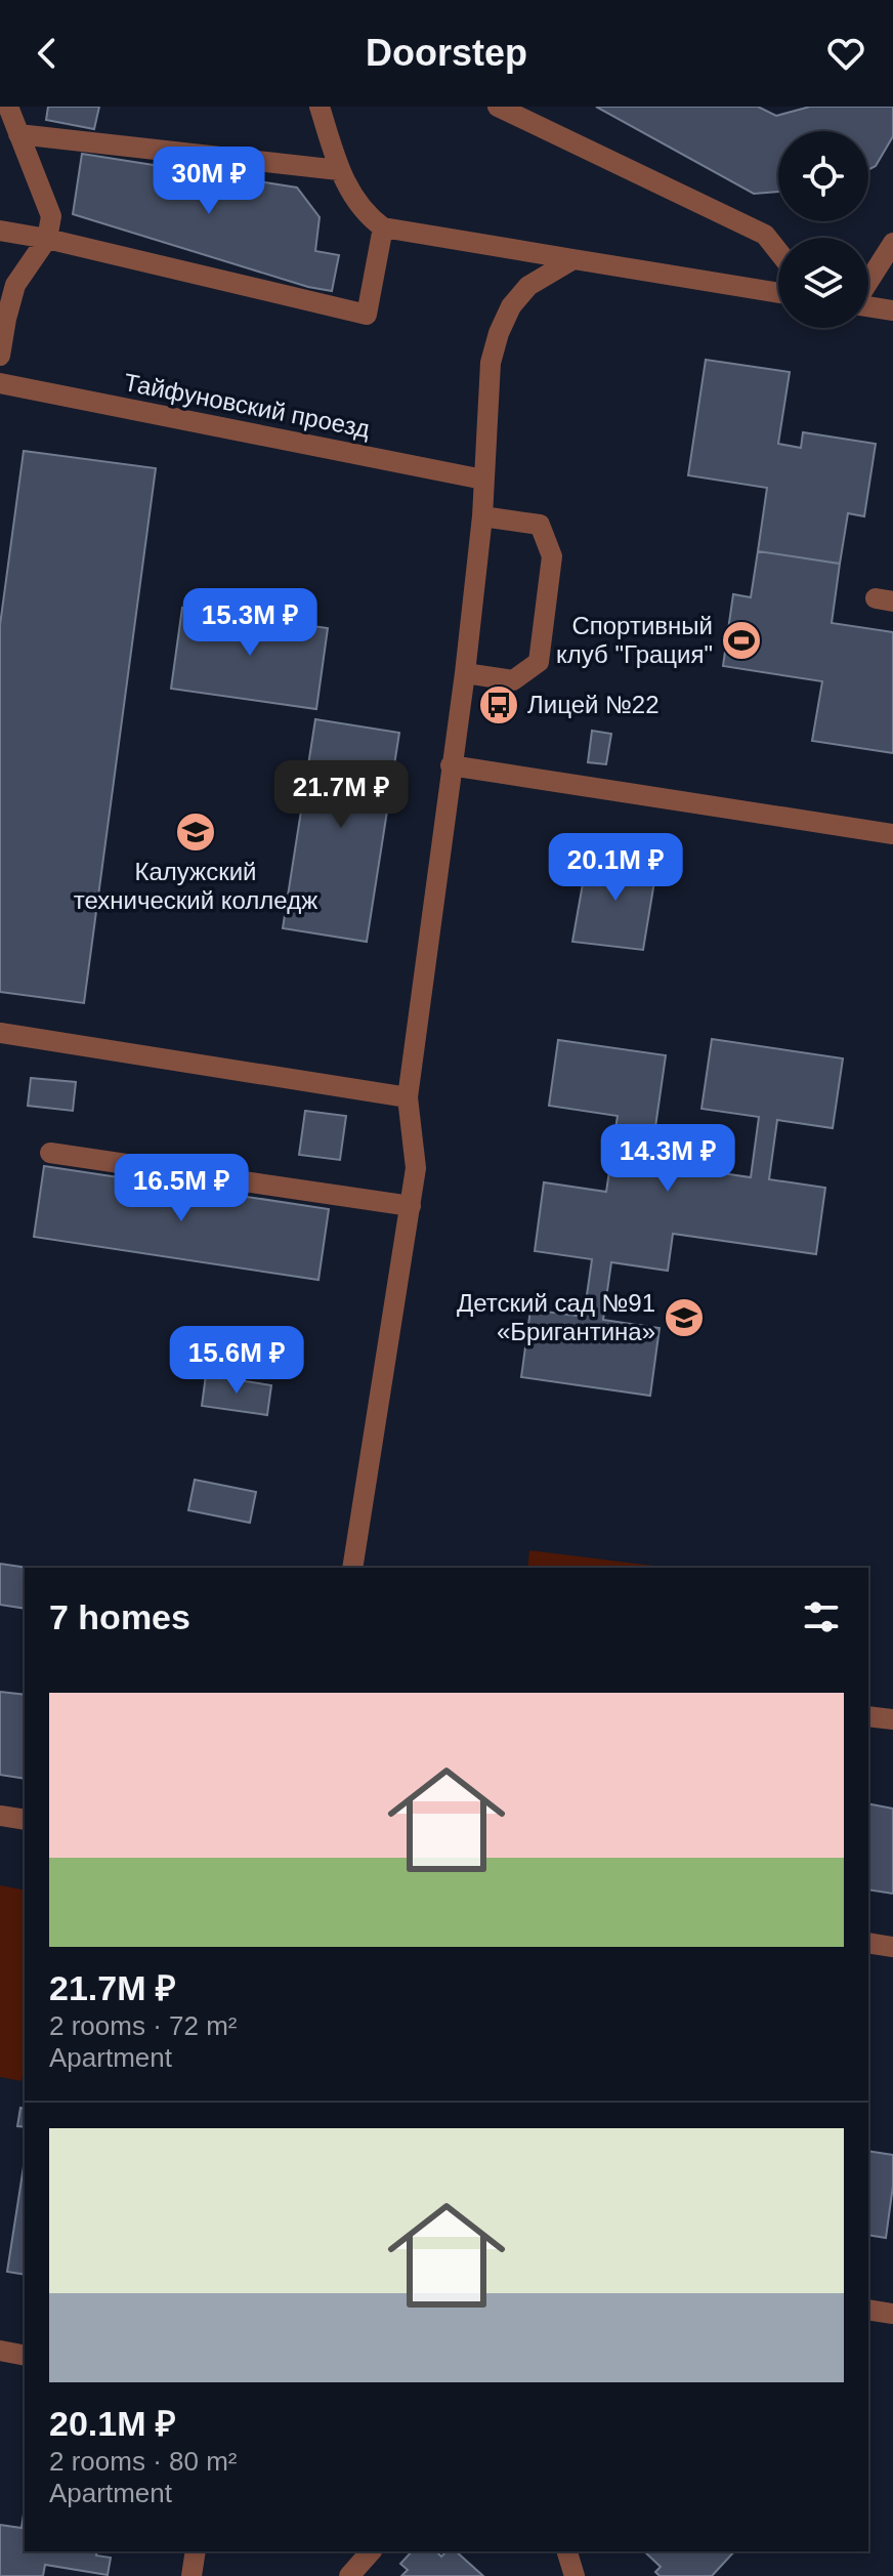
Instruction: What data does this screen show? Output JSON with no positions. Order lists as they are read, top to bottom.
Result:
{
  "streets": {
    "street": ["Тайфуновский проезд"]
  },
  "places": {
    "sports": ["Спортивный клуб \"Грация\""],
    "bus stop": ["Лицей №22"],
    "school or university": ["Калужский технический колледж", "Детский сад №91 «Бригантина»"]
  },
  "page": {
    "header": "Doorstep",
    "price": [
      "30M ₽",
      "15.3M ₽",
      "21.7M ₽",
      "20.1M ₽",
      "14.3M ₽",
      "16.5M ₽",
      "15.6M ₽"
    ],
    "heading": "7 homes",
    "list": [
      {
        "name": "21.7M ₽",
        "note": "2 rooms · 72 m² · Apartment"
      },
      {
        "name": "20.1M ₽",
        "note": "2 rooms · 80 m² · Apartment"
      }
    ]
  }
}
